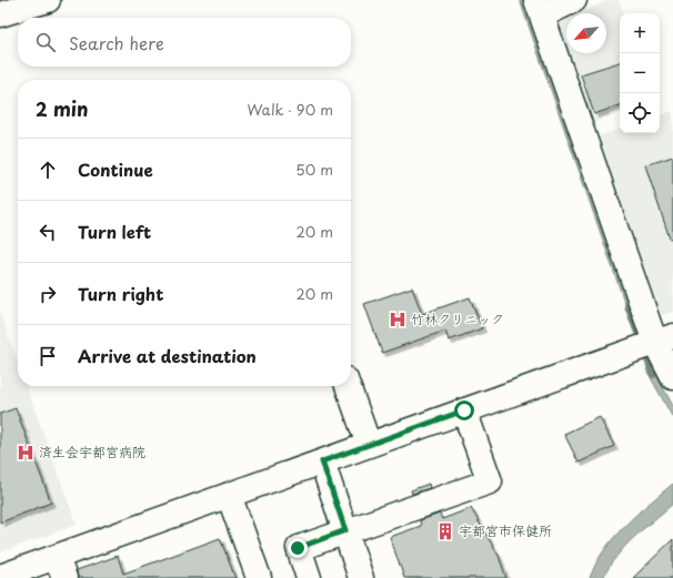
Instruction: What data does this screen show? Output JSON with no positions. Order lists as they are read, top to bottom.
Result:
{
  "places": {
    "hospital": ["竹林クリニック", "済生会宇都宮病院"],
    "building": ["宇都宮市保健所"]
  },
  "north": "bottom left",
  "page": {
    "map_buttons": ["+", "−"],
    "search": "Search here",
    "heading": ["2 min", "Walk · 90 m"],
    "list": [
      ["Continue", "50 m"],
      ["Turn left", "20 m"],
      ["Turn right", "20 m"],
      "Arrive at destination"
    ]
  }
}
